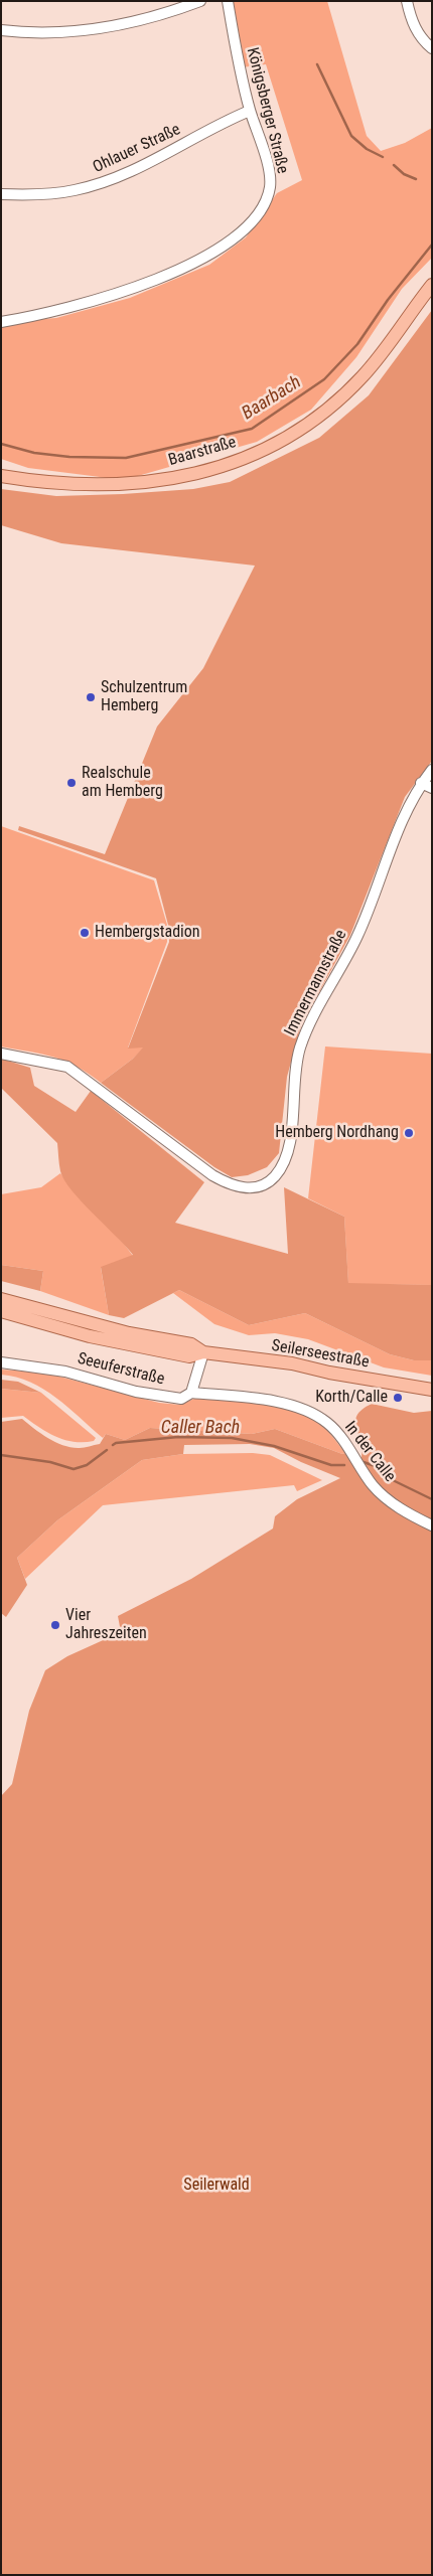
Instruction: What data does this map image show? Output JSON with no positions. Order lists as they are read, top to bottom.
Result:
{
  "streets": {
    "main road": ["Baarstraße", "Seilerseestraße"],
    "street": [
      "Königsberger Straße",
      "Ohlauer Straße",
      "Immermannstraße",
      "Seeuferstraße",
      "In der Calle"
    ]
  },
  "crossings": [
    ["Königsberger Straße", "Ohlauer Straße"],
    ["Seeuferstraße", "In der Calle"]
  ],
  "water": ["Baarbach", "Caller Bach"],
  "parks": ["Seilerwald"],
  "places": [
    "Schulzentrum Hemberg",
    "Realschule am Hemberg",
    "Hembergstadion",
    "Hemberg Nordhang",
    "Korth/Calle",
    "Vier Jahreszeiten"
  ]
}
